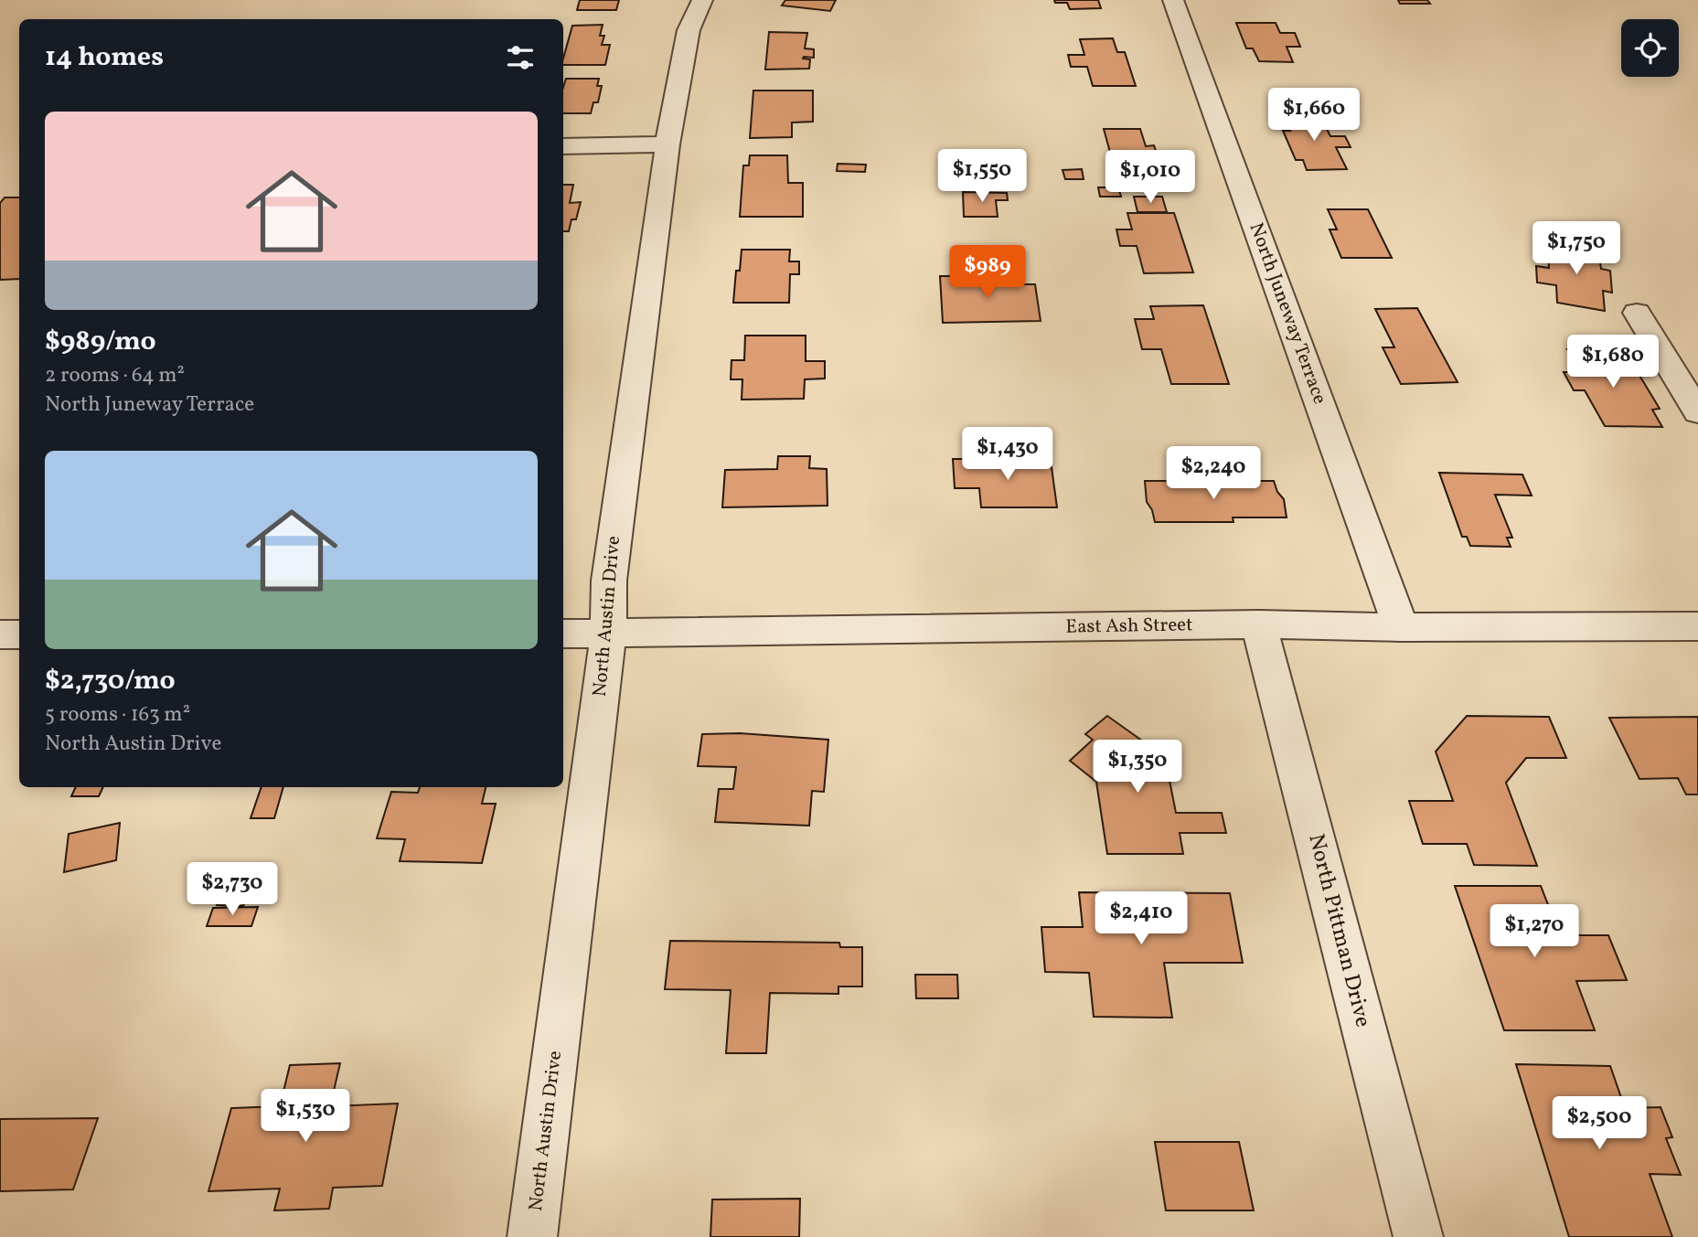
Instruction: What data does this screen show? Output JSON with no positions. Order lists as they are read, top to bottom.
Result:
{
  "streets": {
    "street": [
      "North Juneway Terrace",
      "North Austin Drive",
      "East Ash Street",
      "North Pittman Drive"
    ]
  },
  "crossings": [
    ["North Juneway Terrace", "East Ash Street"],
    ["North Austin Drive", "East Ash Street"],
    ["East Ash Street", "North Pittman Drive"]
  ],
  "page": {
    "heading": "14 homes",
    "price": [
      "$1,660",
      "$1,550",
      "$1,010",
      "$1,750",
      "$989",
      "$1,680",
      "$1,430",
      "$2,240",
      "$1,350",
      "$2,730",
      "$2,410",
      "$1,270",
      "$1,530",
      "$2,500"
    ],
    "list": [
      {
        "name": "$989/mo",
        "note": "2 rooms · 64 m² · North Juneway Terrace"
      },
      {
        "name": "$2,730/mo",
        "note": "5 rooms · 163 m² · North Austin Drive"
      }
    ]
  }
}
